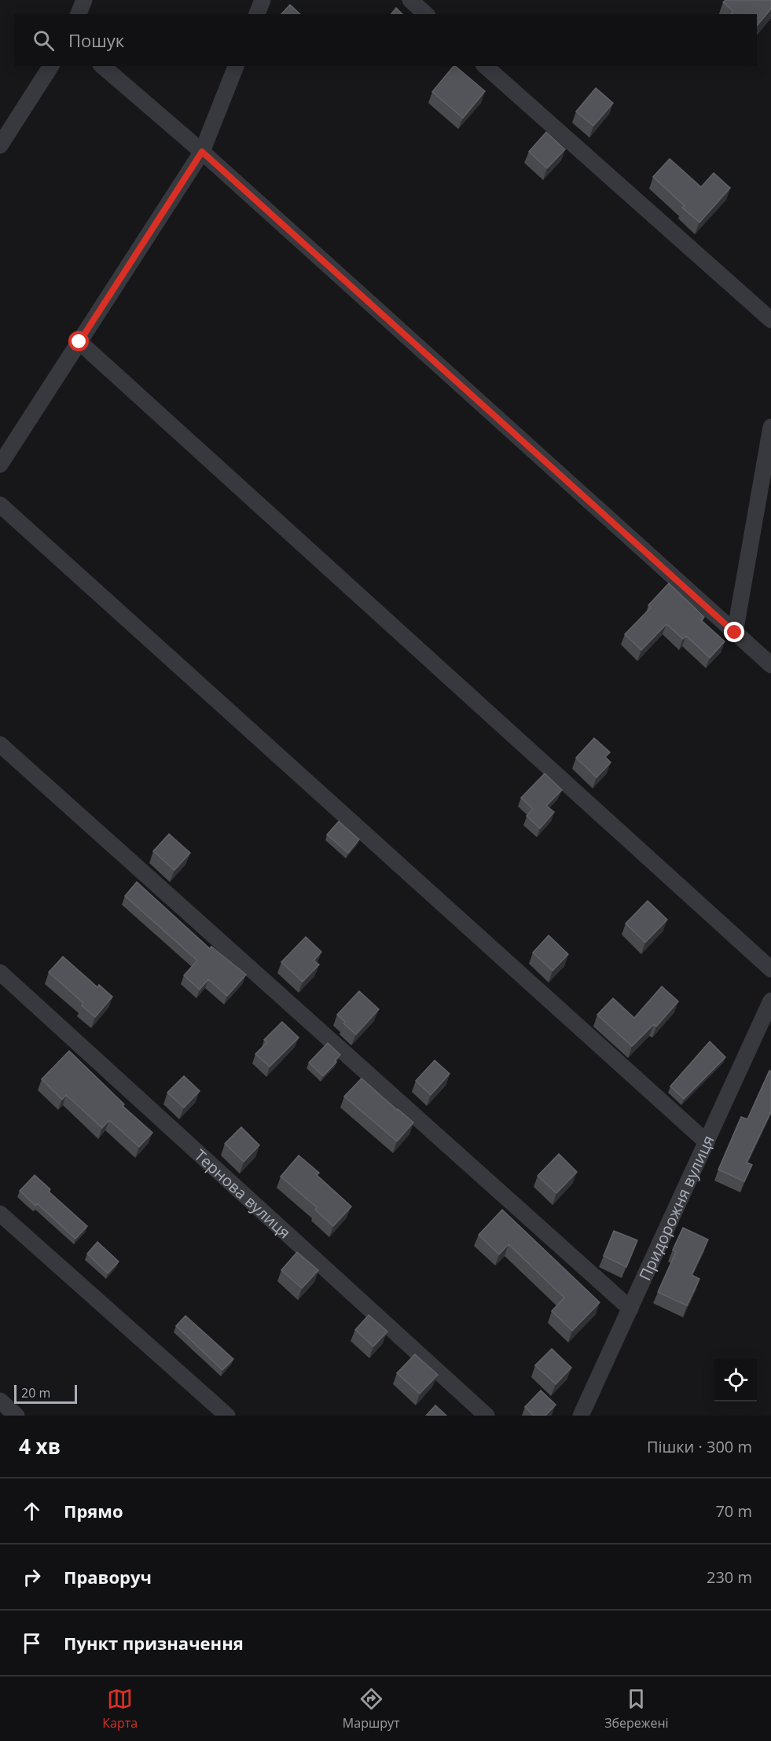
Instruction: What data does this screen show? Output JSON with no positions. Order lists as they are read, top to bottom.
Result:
{
  "streets": {
    "street": ["Тернова вулиця", "Придорожня вулиця"]
  },
  "scale_bar": "20 m",
  "page": {
    "search": "Пошук",
    "scale": "20 m",
    "heading": ["4 хв", "Пішки · 300 m"],
    "list": [
      ["Прямо", "70 m"],
      ["Праворуч", "230 m"],
      "Пункт призначення"
    ],
    "nav": ["Карта", "Маршрут", "Збережені"]
  }
}
